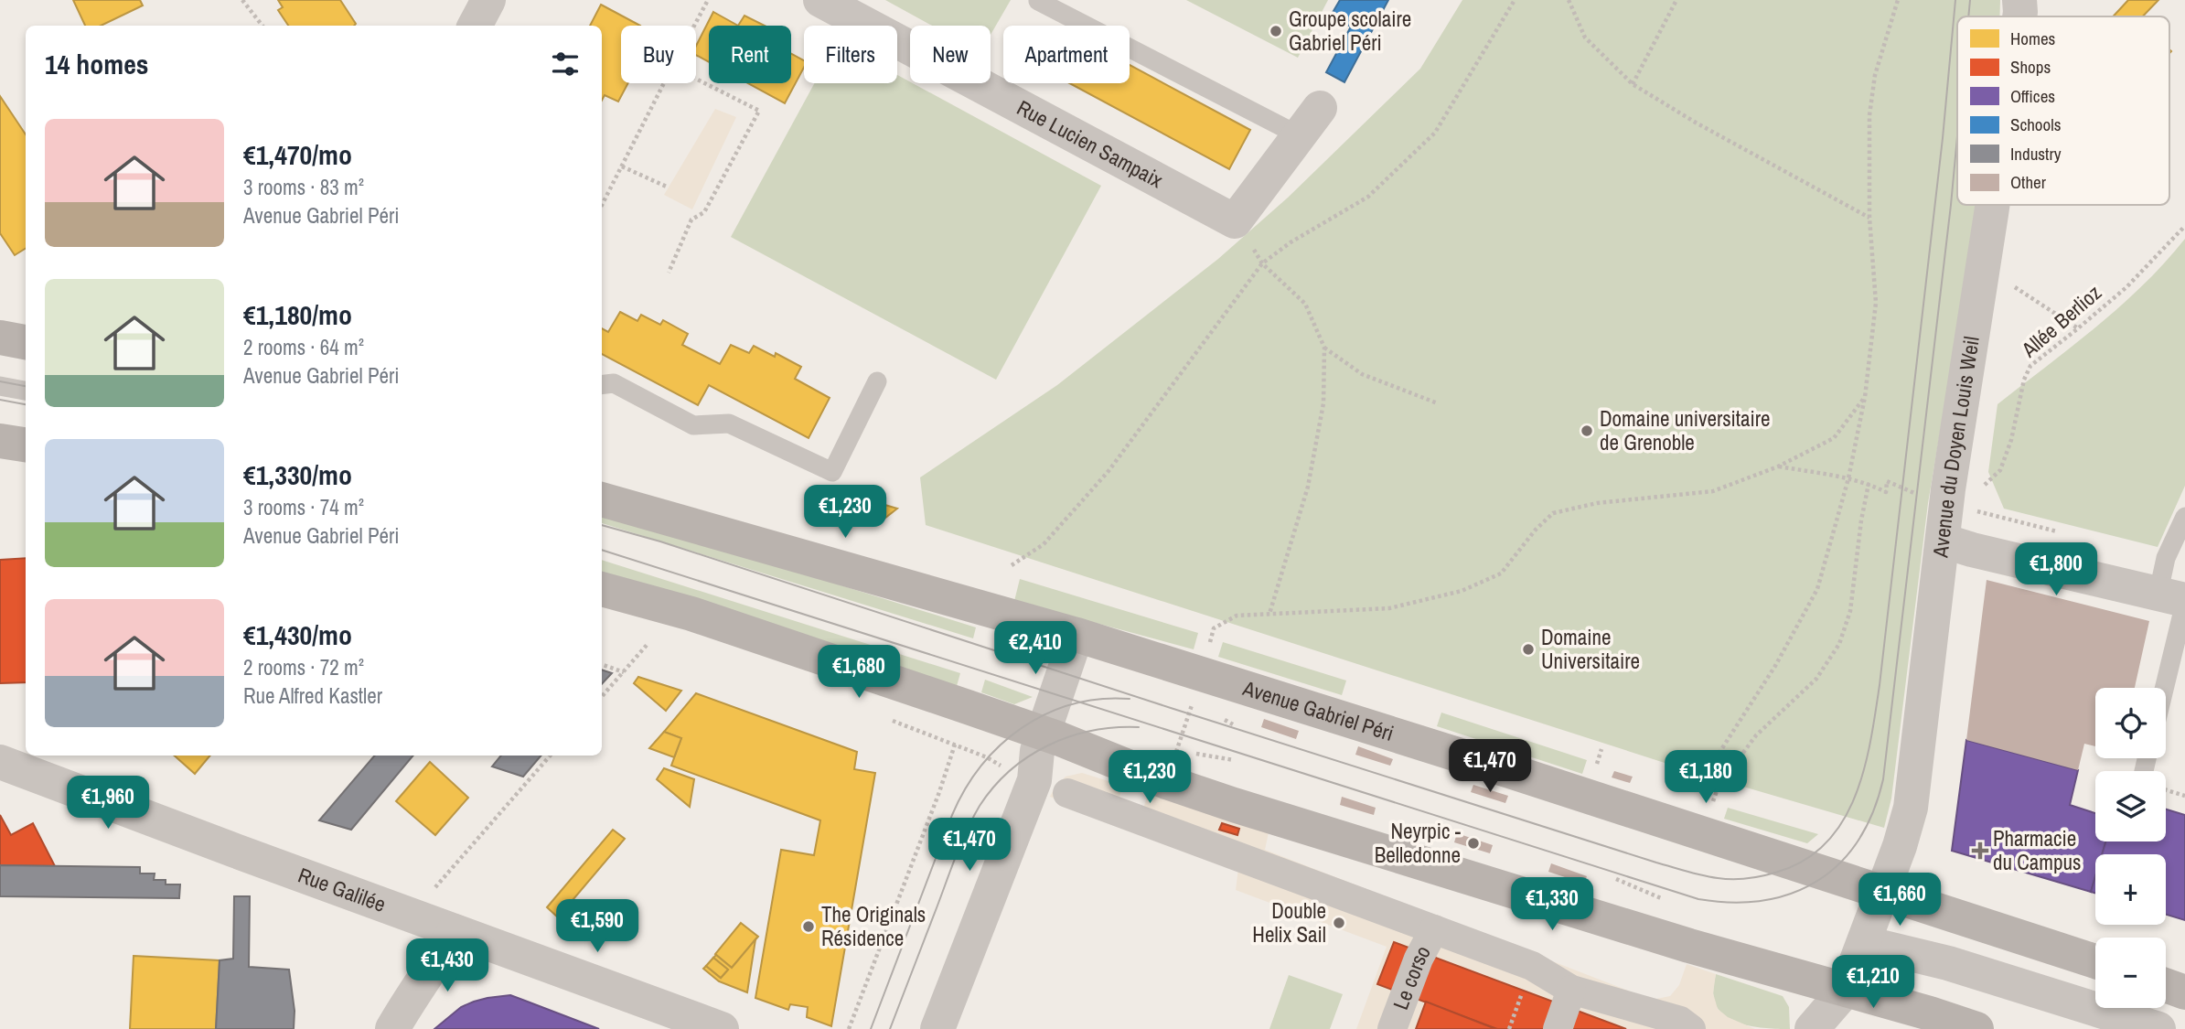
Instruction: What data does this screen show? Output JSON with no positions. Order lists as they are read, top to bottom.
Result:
{
  "streets": {
    "main road": ["Avenue Gabriel Péri"],
    "street": [
      "Rue Lucien Sampaix",
      "Avenue du Doyen Louis Weil",
      "Rue Galilée",
      "Le corso"
    ],
    "path": ["Allée Berlioz"]
  },
  "crossings": [
    ["Avenue du Doyen Louis Weil", "Avenue Gabriel Péri"]
  ],
  "places": {
    "other": [
      "Groupe scolaire Gabriel Péri",
      "Domaine universitaire de Grenoble",
      "Domaine Universitaire",
      "Neyrpic - Belledonne",
      "Double Helix Sail",
      "The Originals Résidence"
    ],
    "health": ["Pharmacie du Campus"]
  },
  "legend": [
    "Homes",
    "Shops",
    "Offices",
    "Schools",
    "Industry",
    "Other"
  ],
  "page": {
    "chip": [
      "Buy",
      "Rent",
      "Filters",
      "New",
      "Apartment"
    ],
    "heading": "14 homes",
    "list": [
      {
        "name": "€1,470/mo",
        "note": "3 rooms · 83 m² · Avenue Gabriel Péri"
      },
      {
        "name": "€1,180/mo",
        "note": "2 rooms · 64 m² · Avenue Gabriel Péri"
      },
      {
        "name": "€1,330/mo",
        "note": "3 rooms · 74 m² · Avenue Gabriel Péri"
      },
      {
        "name": "€1,430/mo",
        "note": "2 rooms · 72 m² · Rue Alfred Kastler"
      }
    ],
    "price": [
      "€1,230",
      "€1,800",
      "€2,410",
      "€1,680",
      "€1,470",
      "€1,230",
      "€1,180",
      "€1,960",
      "€1,470",
      "€1,660",
      "€1,330",
      "€1,590",
      "€1,430",
      "€1,210"
    ],
    "map_buttons": ["+", "−"]
  }
}
